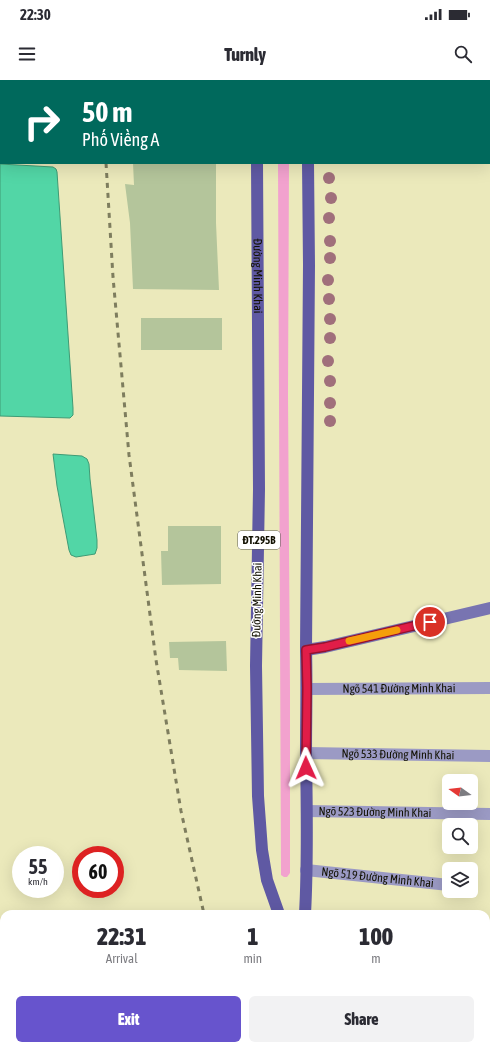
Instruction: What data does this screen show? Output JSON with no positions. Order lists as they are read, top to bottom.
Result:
{
  "streets": {
    "main road": ["Đường Minh Khai", "ĐT.295B"],
    "street": [
      "Ngõ 541 Đường Minh Khai",
      "Ngõ 533 Đường Minh Khai",
      "Ngõ 523 Đường Minh Khai",
      "Ngõ 519 Đường Minh Khai"
    ]
  },
  "north": "left",
  "page": {
    "status": "22:30",
    "header": "Turnly",
    "turn": ["50 m", "Phố Viềng A"],
    "speed": "55 km/h",
    "limit": "60",
    "eta": [
      "22:31",
      "Arrival",
      "1",
      "min",
      "100",
      "m"
    ],
    "buttons": ["Exit", "Share"]
  }
}
